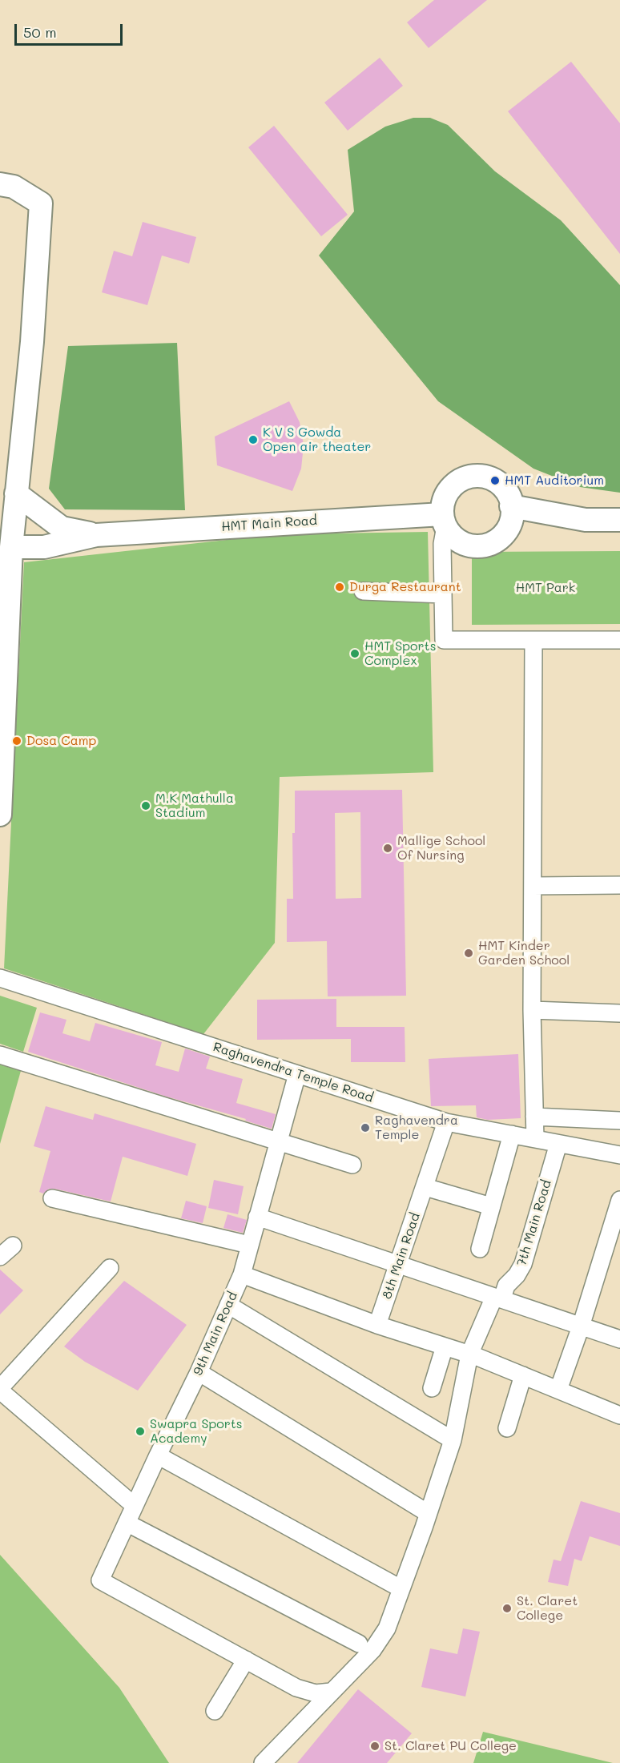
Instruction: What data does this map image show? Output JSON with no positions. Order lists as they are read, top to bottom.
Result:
{
  "streets": {
    "street": [
      "HMT Main Road",
      "Raghavendra Temple Road",
      "7th Main Road",
      "8th Main Road",
      "9th Main Road"
    ]
  },
  "crossings": [
    ["Raghavendra Temple Road", "7th Main Road"],
    ["Raghavendra Temple Road", "8th Main Road"],
    ["Raghavendra Temple Road", "9th Main Road"]
  ],
  "parks": ["HMT Park"],
  "places": [
    "K V S Gowda Open air theater",
    "HMT Auditorium",
    "Durga Restaurant",
    "HMT Sports Complex",
    "Dosa Camp",
    "M.K Mathulla Stadium",
    "Mallige School Of Nursing",
    "HMT Kinder Garden School",
    "Raghavendra Temple",
    "Swapra Sports Academy",
    "St. Claret College",
    "St. Claret PU College"
  ],
  "scale_bar": "50 m"
}
